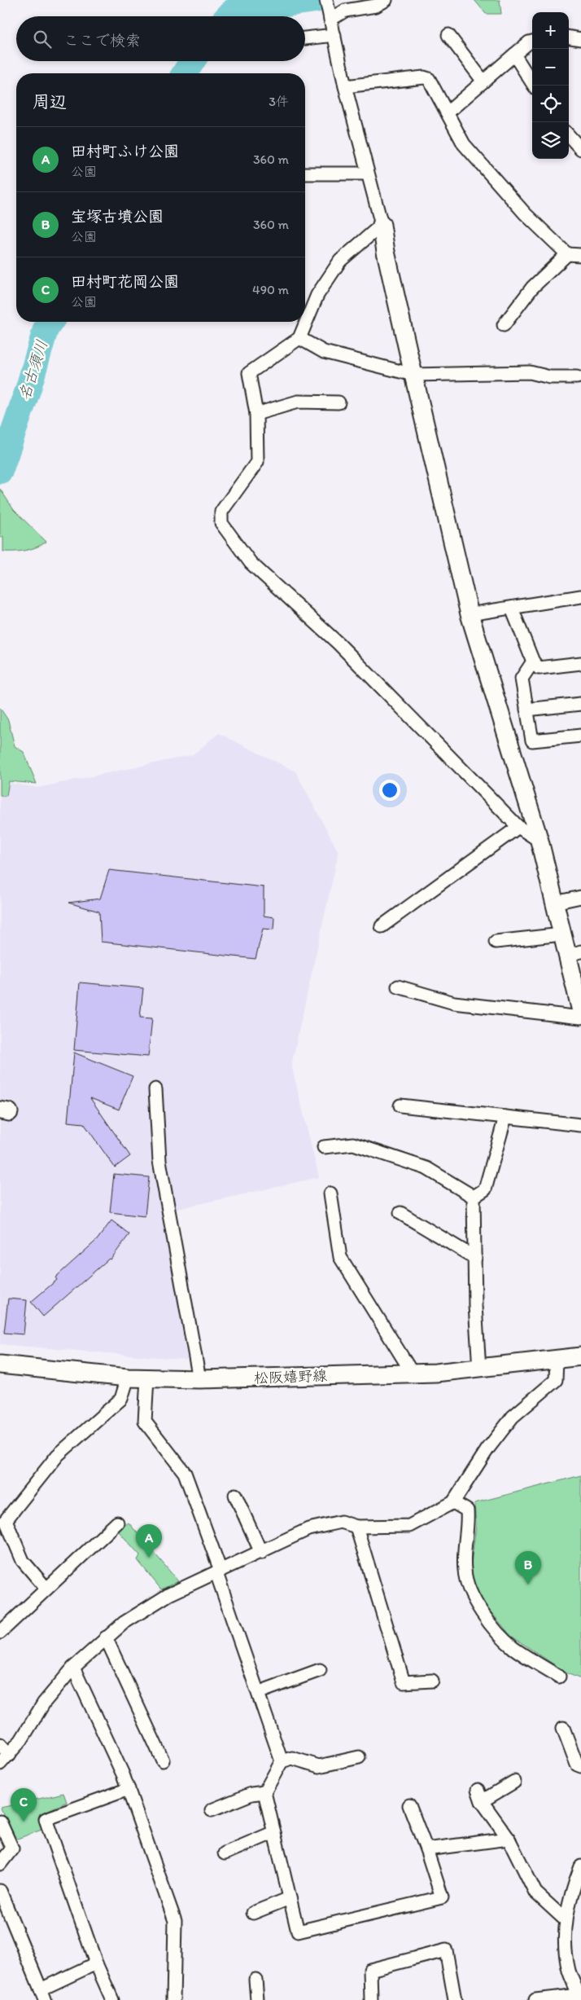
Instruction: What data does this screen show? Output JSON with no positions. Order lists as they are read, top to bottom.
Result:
{
  "streets": {
    "street": ["松阪嬉野線"]
  },
  "water": ["名古須川"],
  "page": {
    "map_buttons": ["+", "−"],
    "search": "ここで検索",
    "heading": ["周辺", "3件"],
    "list": [
      {
        "mark": "A",
        "name": "田村町ふけ公園",
        "note": "公園",
        "value": "360 m"
      },
      {
        "mark": "B",
        "name": "宝塚古墳公園",
        "note": "公園",
        "value": "360 m"
      },
      {
        "mark": "C",
        "name": "田村町花岡公園",
        "note": "公園",
        "value": "490 m"
      }
    ],
    "pins": ["A", "B", "C"]
  }
}
